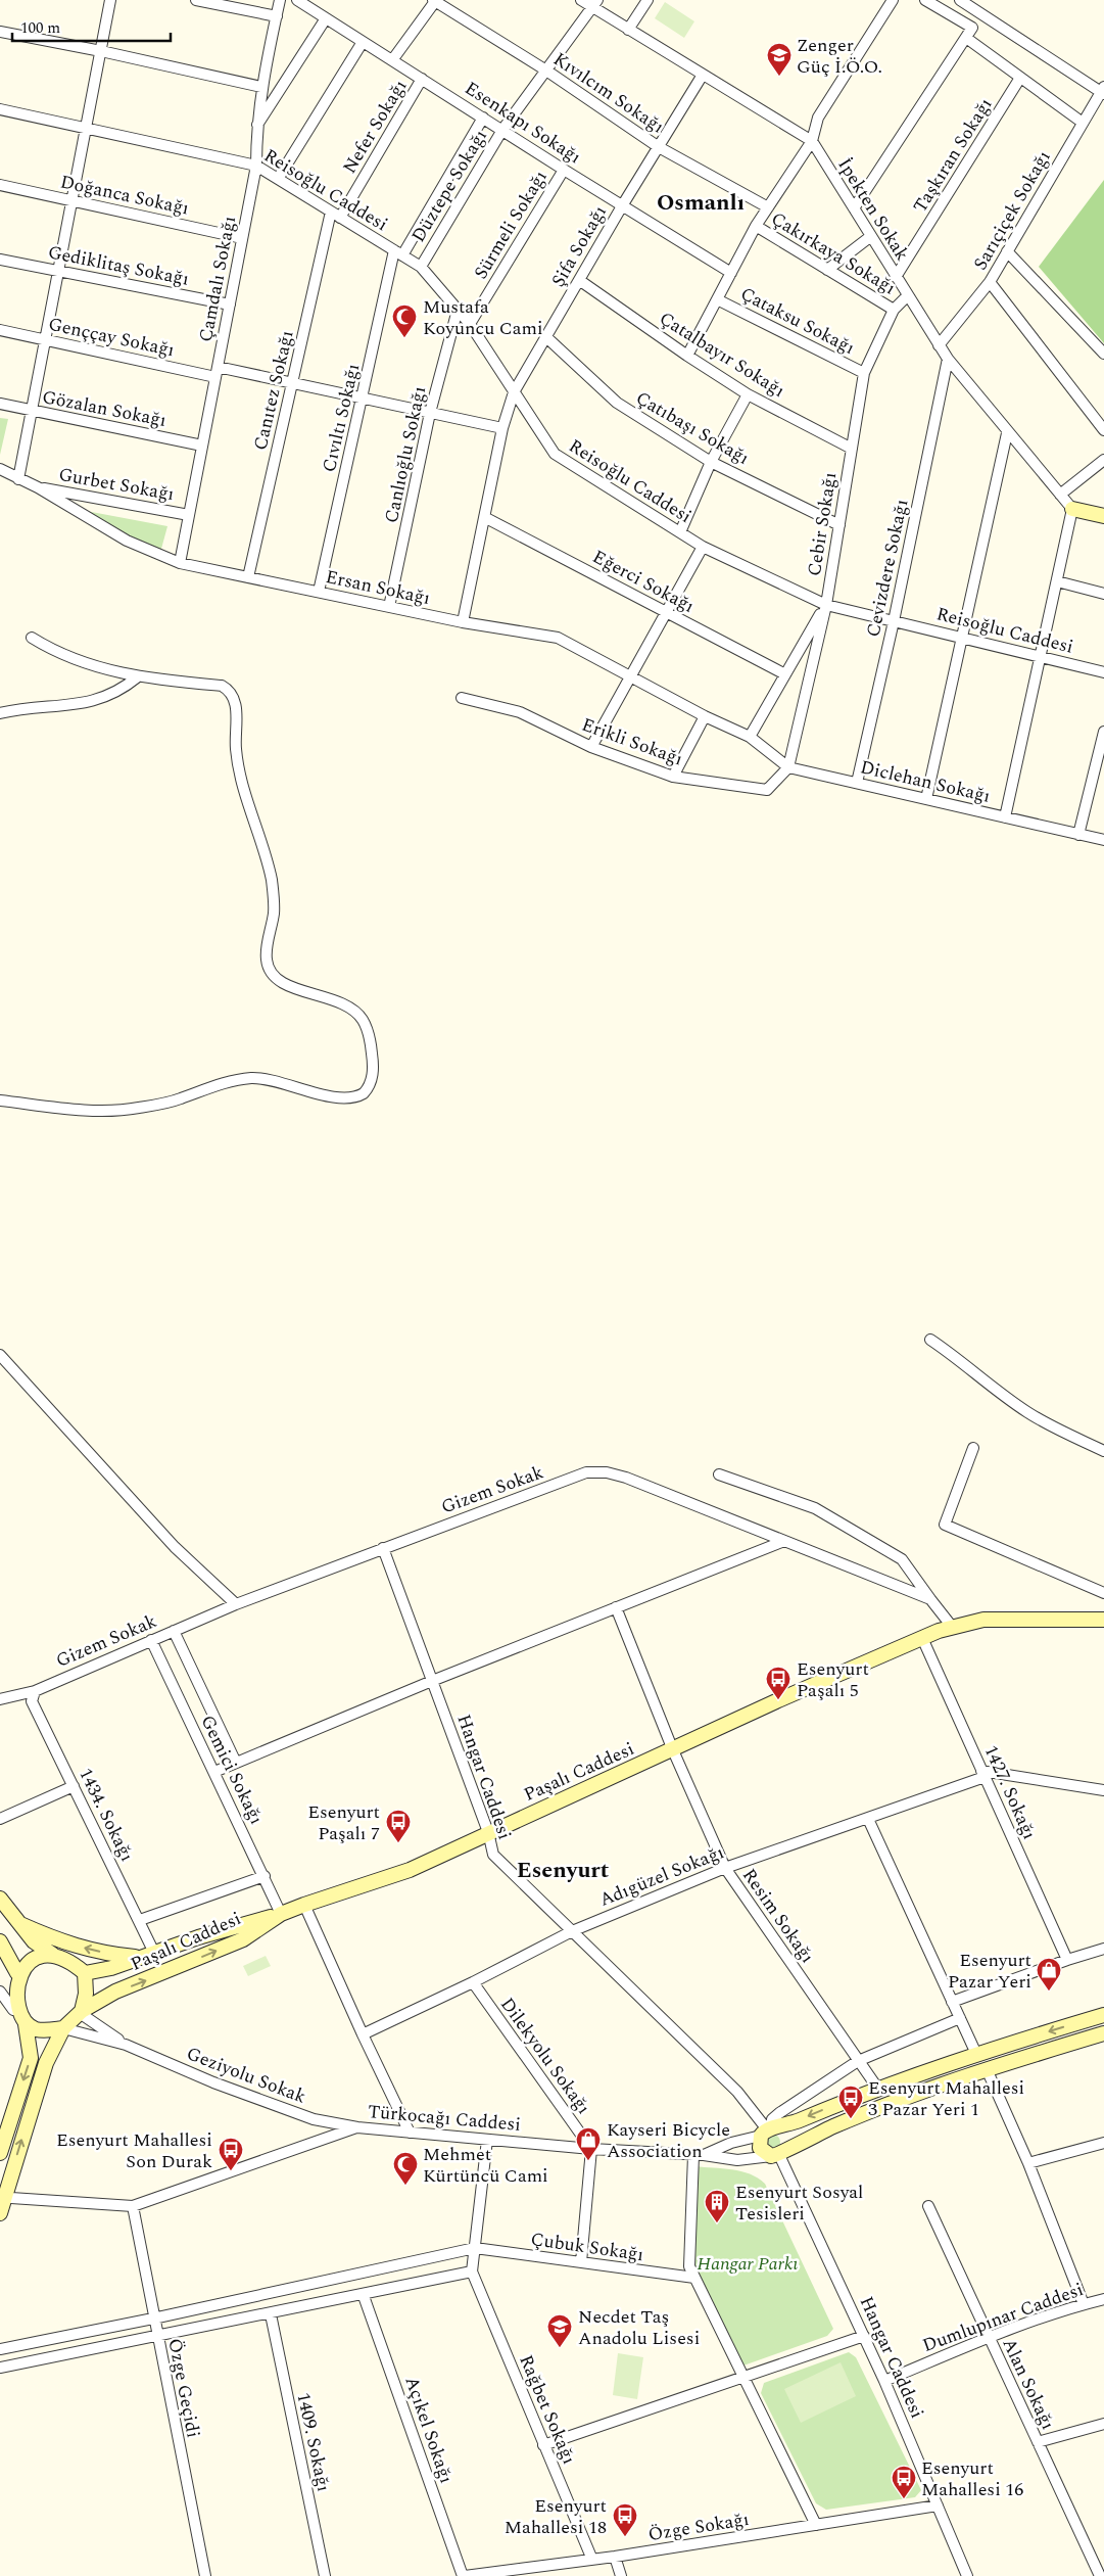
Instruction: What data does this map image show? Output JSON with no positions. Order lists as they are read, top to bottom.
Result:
{
  "streets": {
    "street": [
      "Kıvılcım Sokağı",
      "Esenkapı Sokağı",
      "Nefer Sokağı",
      "Taşkıran Sokağı",
      "Düztepe Sokağı",
      "Reisoğlu Caddesi",
      "Doğanca Sokağı",
      "İpekten Sokak",
      "Sarıçiçek Sokağı",
      "Sürmeli Sokağı",
      "Şifa Sokağı",
      "Çakırkaya Sokağı",
      "Gediklitaş Sokağı",
      "Çamdalı Sokağı",
      "Çataksu Sokağı",
      "Genççay Sokağı",
      "Çatalbayır Sokağı",
      "Canıtez Sokağı",
      "Gözalan Sokağı",
      "Cıvıltı Sokağı",
      "Çatıbaşı Sokağı",
      "Canlıoğlu Sokağı",
      "Gurbet Sokağı",
      "Cebir Sokağı",
      "Cevizdere Sokağı",
      "Eğerci Sokağı",
      "Ersan Sokağı",
      "Erikli Sokağı",
      "Diclehan Sokağı",
      "Gizem Sokak",
      "Gemici Sokağı",
      "Paşalı Caddesi",
      "Hangar Caddesi",
      "1427. Sokağı",
      "1434. Sokağı",
      "Adıgüzel Sokağı",
      "Resim Sokağı",
      "Dilekyolu Sokağı",
      "Geziyolu Sokak",
      "Türkocağı Caddesi",
      "Çubuk Sokağı",
      "Dumlupınar Caddesi",
      "Alan Sokağı",
      "Özge Geçidi",
      "Rağbet Sokağı",
      "Açıkel Sokağı",
      "1409. Sokağı",
      "Özge Sokağı"
    ]
  },
  "crossings": [
    ["Kıvılcım Sokağı", "Düztepe Sokağı"],
    ["Kıvılcım Sokağı", "Şifa Sokağı"],
    ["Esenkapı Sokağı", "Nefer Sokağı"],
    ["Esenkapı Sokağı", "Düztepe Sokağı"],
    ["Esenkapı Sokağı", "Sürmeli Sokağı"],
    ["Esenkapı Sokağı", "Şifa Sokağı"],
    ["Esenkapı Sokağı", "Cıvıltı Sokağı"],
    ["Nefer Sokağı", "Reisoğlu Caddesi"],
    ["Nefer Sokağı", "Canıtez Sokağı"],
    ["Taşkıran Sokağı", "İpekten Sokak"],
    ["Düztepe Sokağı", "Reisoğlu Caddesi"],
    ["Düztepe Sokağı", "İpekten Sokak"],
    ["Reisoğlu Caddesi", "Sürmeli Sokağı"],
    ["Reisoğlu Caddesi", "Şifa Sokağı"],
    ["Reisoğlu Caddesi", "Çamdalı Sokağı"],
    ["Reisoğlu Caddesi", "Canıtez Sokağı"],
    ["Reisoğlu Caddesi", "Cıvıltı Sokağı"],
    ["Reisoğlu Caddesi", "Canlıoğlu Sokağı"],
    ["Reisoğlu Caddesi", "Cebir Sokağı"],
    ["Reisoğlu Caddesi", "Cevizdere Sokağı"],
    ["Doğanca Sokağı", "Çamdalı Sokağı"],
    ["İpekten Sokak", "Sarıçiçek Sokağı"],
    ["İpekten Sokak", "Şifa Sokağı"],
    ["İpekten Sokak", "Cebir Sokağı"],
    ["İpekten Sokak", "Cevizdere Sokağı"],
    ["Şifa Sokağı", "Genççay Sokağı"],
    ["Şifa Sokağı", "Çatalbayır Sokağı"],
    ["Şifa Sokağı", "Çatıbaşı Sokağı"],
    ["Şifa Sokağı", "Eğerci Sokağı"],
    ["Şifa Sokağı", "Ersan Sokağı"],
    ["Çakırkaya Sokağı", "Cebir Sokağı"],
    ["Gediklitaş Sokağı", "Çamdalı Sokağı"],
    ["Çamdalı Sokağı", "Genççay Sokağı"],
    ["Çamdalı Sokağı", "Gözalan Sokağı"],
    ["Çamdalı Sokağı", "Gurbet Sokağı"],
    ["Çamdalı Sokağı", "Ersan Sokağı"],
    ["Çataksu Sokağı", "Cebir Sokağı"],
    ["Genççay Sokağı", "Canıtez Sokağı"],
    ["Genççay Sokağı", "Cıvıltı Sokağı"],
    ["Genççay Sokağı", "Canlıoğlu Sokağı"],
    ["Çatalbayır Sokağı", "Cebir Sokağı"],
    ["Canıtez Sokağı", "Ersan Sokağı"],
    ["Cıvıltı Sokağı", "Ersan Sokağı"],
    ["Çatıbaşı Sokağı", "Cebir Sokağı"],
    ["Canlıoğlu Sokağı", "Ersan Sokağı"],
    ["Gurbet Sokağı", "Ersan Sokağı"],
    ["Cebir Sokağı", "Erikli Sokağı"],
    ["Cebir Sokağı", "Diclehan Sokağı"],
    ["Cevizdere Sokağı", "Diclehan Sokağı"],
    ["Ersan Sokağı", "Diclehan Sokağı"],
    ["Erikli Sokağı", "Diclehan Sokağı"],
    ["Gizem Sokak", "Gemici Sokağı"],
    ["Gizem Sokak", "Paşalı Caddesi"],
    ["Gizem Sokak", "Hangar Caddesi"],
    ["Gizem Sokak", "1434. Sokağı"],
    ["Gemici Sokağı", "Paşalı Caddesi"],
    ["Paşalı Caddesi", "Hangar Caddesi"],
    ["Paşalı Caddesi", "1427. Sokağı"],
    ["Paşalı Caddesi", "Resim Sokağı"],
    ["Hangar Caddesi", "Adıgüzel Sokağı"],
    ["Hangar Caddesi", "Türkocağı Caddesi"],
    ["Hangar Caddesi", "Dumlupınar Caddesi"],
    ["Hangar Caddesi", "Özge Sokağı"],
    ["1427. Sokağı", "Adıgüzel Sokağı"],
    ["Adıgüzel Sokağı", "Resim Sokağı"],
    ["Adıgüzel Sokağı", "Dilekyolu Sokağı"],
    ["Dilekyolu Sokağı", "Türkocağı Caddesi"],
    ["Geziyolu Sokak", "Türkocağı Caddesi"],
    ["Türkocağı Caddesi", "Özge Geçidi"],
    ["Çubuk Sokağı", "Özge Geçidi"],
    ["Dumlupınar Caddesi", "Alan Sokağı"],
    ["Rağbet Sokağı", "Özge Sokağı"],
    ["Açıkel Sokağı", "Özge Sokağı"]
  ],
  "districts": ["Osmanlı", "Esenyurt"],
  "parks": ["Hangar Parkı"],
  "places": {
    "school or university": ["Zenger Güç İ.Ö.O.", "Necdet Taş Anadolu Lisesi"],
    "mosque": ["Mustafa Koyuncu Cami", "Mehmet Kürtüncü Cami"],
    "bus stop": [
      "Esenyurt Paşalı 5",
      "Esenyurt Paşalı 7",
      "Esenyurt Mahallesi 3 Pazar Yeri 1",
      "Esenyurt Mahallesi Son Durak",
      "Esenyurt Mahallesi 16",
      "Esenyurt Mahallesi 18"
    ],
    "shop": ["Esenyurt Pazar Yeri", "Kayseri Bicycle Association"],
    "building": ["Esenyurt Sosyal Tesisleri"]
  },
  "scale_bar": "100 m"
}
